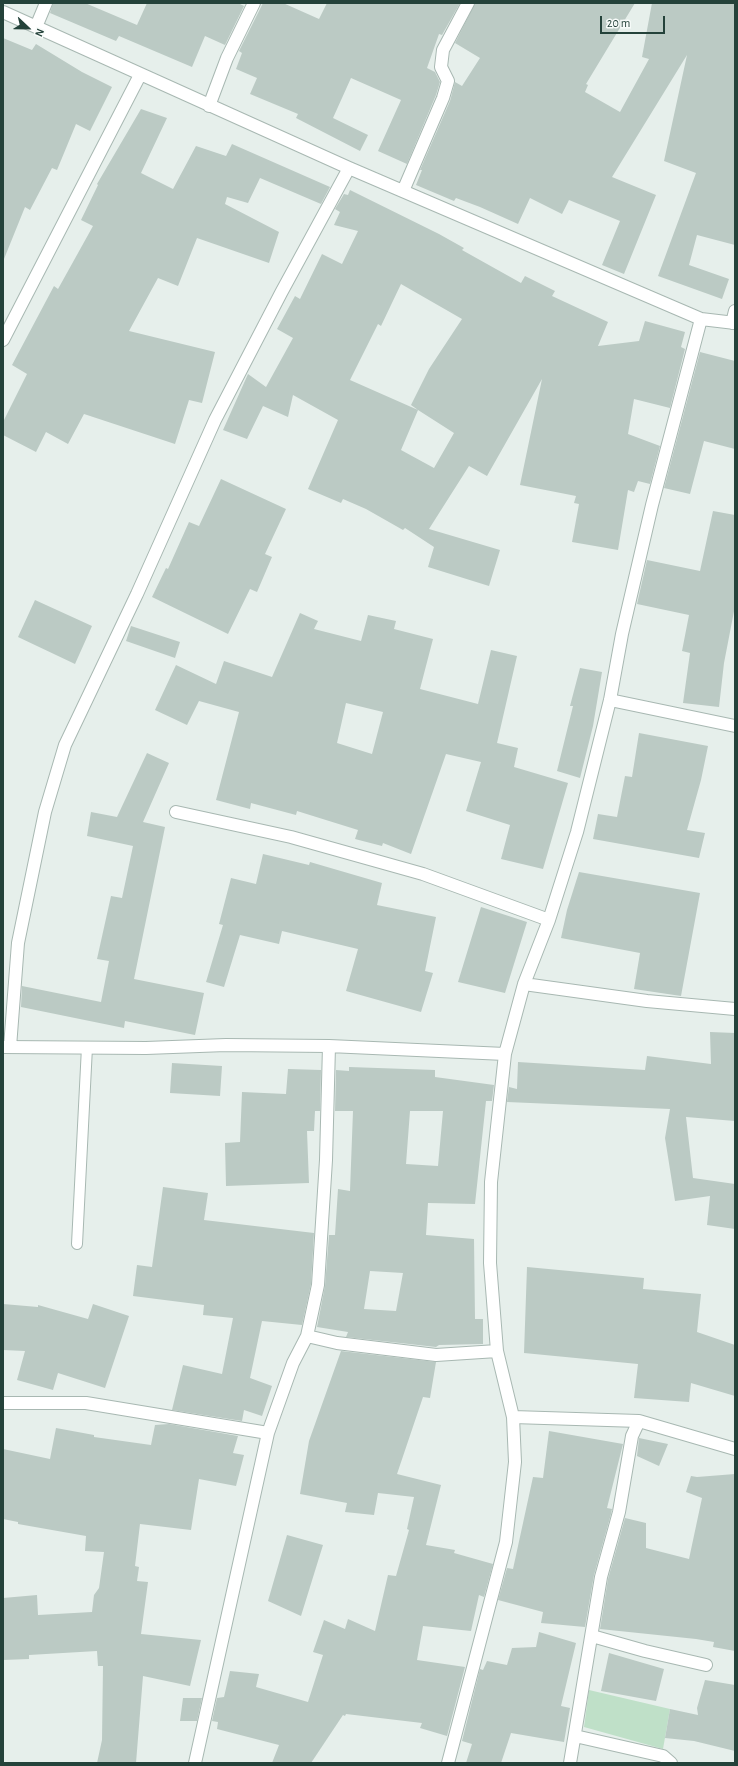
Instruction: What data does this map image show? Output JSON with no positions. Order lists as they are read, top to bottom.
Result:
{
  "scale_bar": "20 m",
  "north": "right"
}
